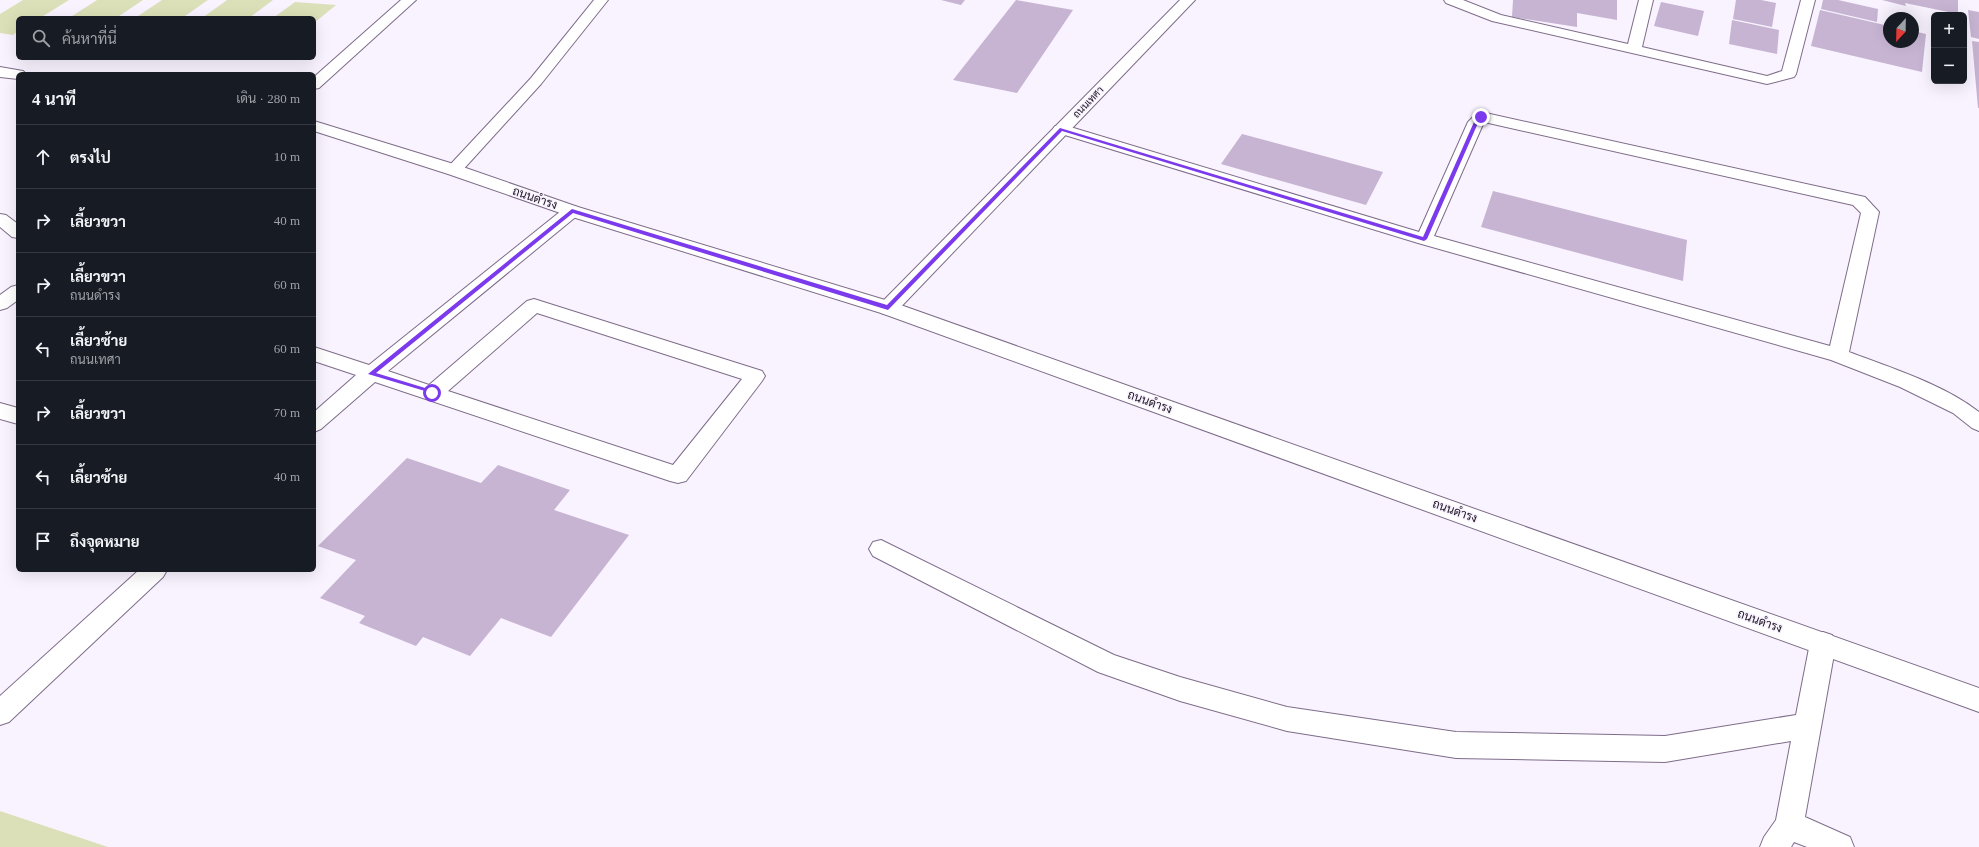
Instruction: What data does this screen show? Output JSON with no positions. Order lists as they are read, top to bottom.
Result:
{
  "streets": {
    "street": ["ถนนเทศา", "ถนนดำรง"]
  },
  "crossings": [
    ["ถนนเทศา", "ถนนดำรง"]
  ],
  "north": "bottom",
  "page": {
    "map_buttons": ["+", "−"],
    "search": "ค้นหาที่นี่",
    "heading": ["4 นาที", "เดิน · 280 m"],
    "list": [
      ["ตรงไป", "10 m"],
      ["เลี้ยวขวา", "40 m"],
      ["เลี้ยวขวา", "ถนนดำรง", "60 m"],
      ["เลี้ยวซ้าย", "ถนนเทศา", "60 m"],
      ["เลี้ยวขวา", "70 m"],
      ["เลี้ยวซ้าย", "40 m"],
      "ถึงจุดหมาย"
    ]
  }
}
